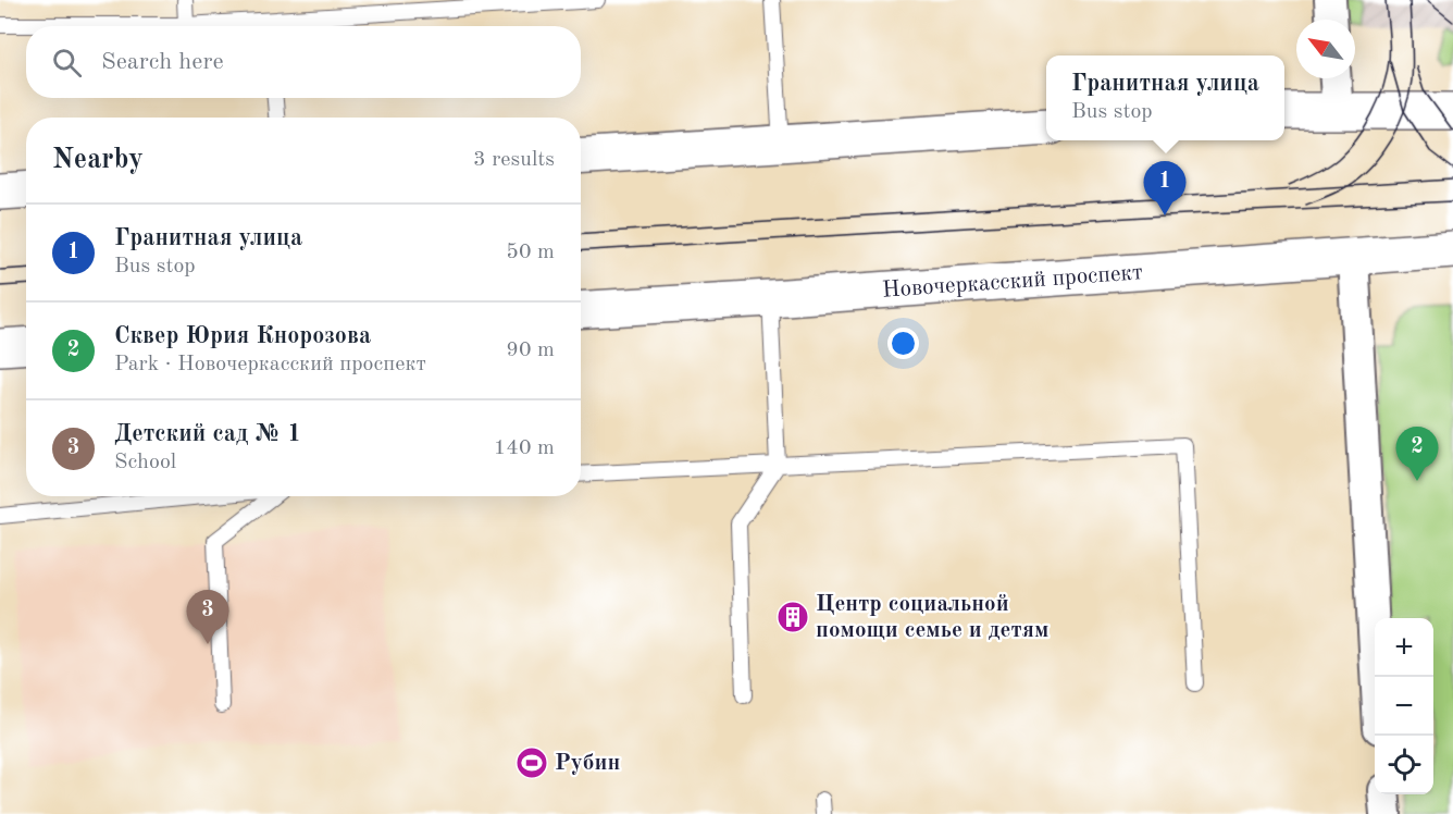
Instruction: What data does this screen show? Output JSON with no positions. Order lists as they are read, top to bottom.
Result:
{
  "streets": {
    "main road": ["Новочеркасский проспект"]
  },
  "places": {
    "building": ["Центр социальной помощи семье и детям"],
    "sports": ["Рубин"]
  },
  "north": "top left",
  "page": {
    "search": "Search here",
    "popup": ["Гранитная улица", "Bus stop"],
    "heading": ["Nearby", "3 results"],
    "pins": ["1", "2", "3"],
    "list": [
      {
        "mark": "1",
        "name": "Гранитная улица",
        "note": "Bus stop",
        "value": "50 m"
      },
      {
        "mark": "2",
        "name": "Сквер Юрия Кнорозова",
        "note": "Park · Новочеркасский проспект",
        "value": "90 m"
      },
      {
        "mark": "3",
        "name": "Детский сад № 1",
        "note": "School",
        "value": "140 m"
      }
    ],
    "map_buttons": ["+", "−"]
  }
}
